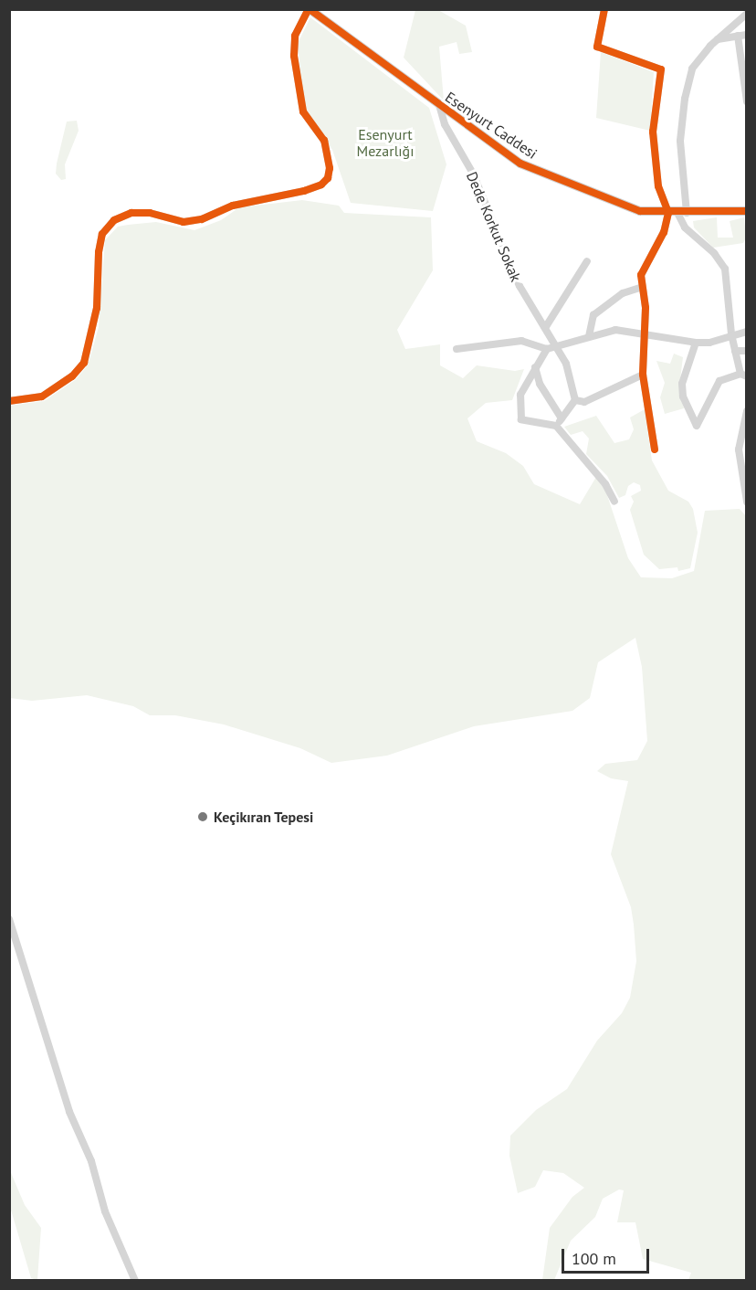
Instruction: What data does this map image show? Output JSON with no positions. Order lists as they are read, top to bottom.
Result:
{
  "streets": {
    "street": ["Esenyurt Caddesi", "Dede Korkut Sokak"]
  },
  "crossings": [
    ["Esenyurt Caddesi", "Dede Korkut Sokak"]
  ],
  "parks": ["Esenyurt Mezarlığı"],
  "places": ["Keçikıran Tepesi"],
  "scale_bar": "100 m"
}
